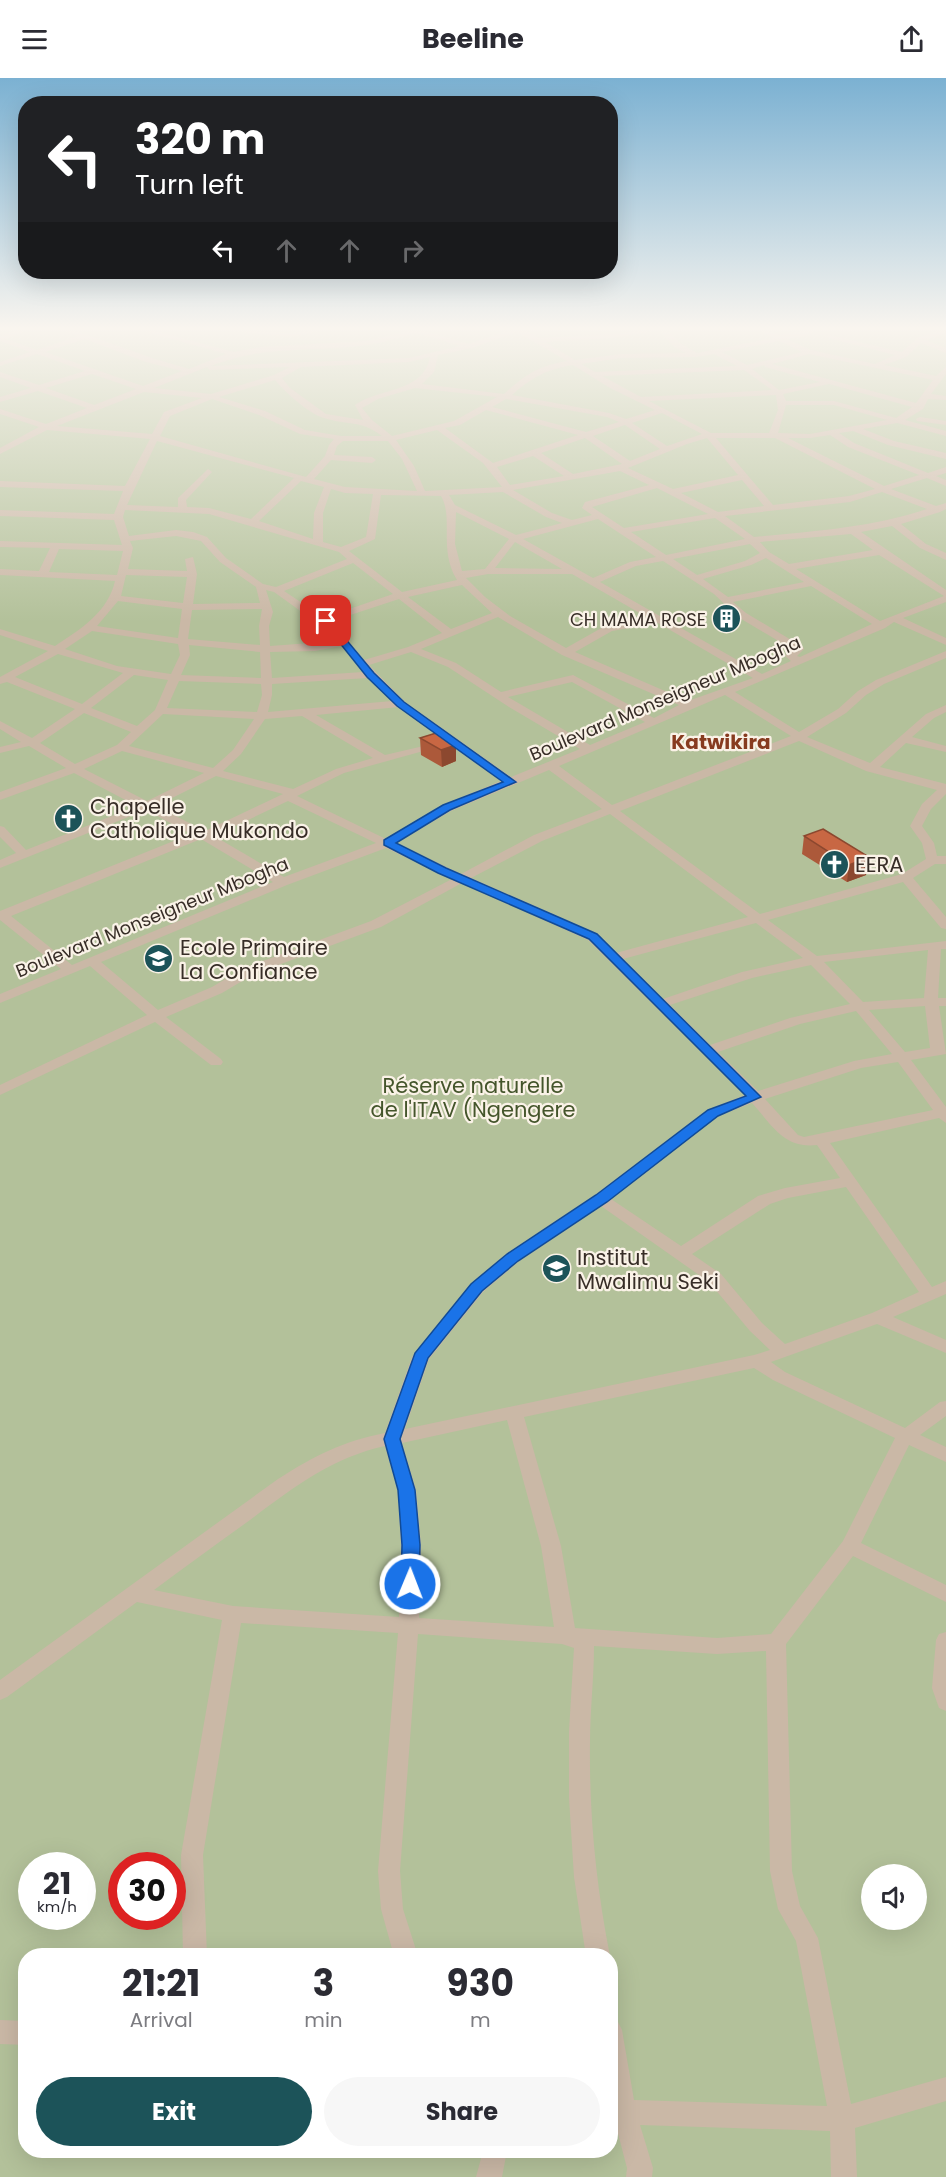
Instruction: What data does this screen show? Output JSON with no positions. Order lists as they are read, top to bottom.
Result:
{
  "streets": {
    "street": ["Boulevard Monseigneur Mbogha"]
  },
  "districts": ["Katwikira"],
  "parks": ["Réserve naturelle de l'ITAV (Ngengere"],
  "places": {
    "building": ["CH MAMA ROSE"],
    "church": ["Chapelle Catholique Mukondo", "EERA"],
    "school or university": ["Ecole Primaire La Confiance", "Institut Mwalimu Seki"]
  },
  "page": {
    "header": "Beeline",
    "turn": ["320 m", "Turn left"],
    "speed": "21 km/h",
    "limit": "30",
    "eta": [
      "21:21",
      "Arrival",
      "3",
      "min",
      "930",
      "m"
    ],
    "buttons": ["Exit", "Share"]
  }
}
